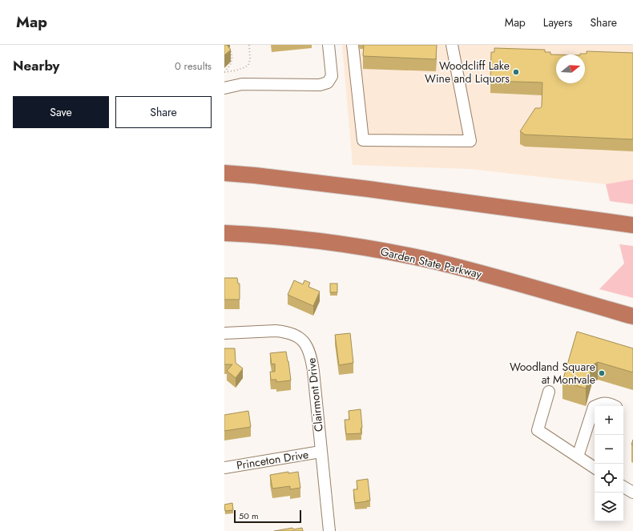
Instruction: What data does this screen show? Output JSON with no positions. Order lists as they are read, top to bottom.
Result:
{
  "streets": {
    "highway": ["Garden State Parkway"],
    "street": ["Clairmont Drive", "Princeton Drive"]
  },
  "crossings": [
    ["Clairmont Drive", "Princeton Drive"]
  ],
  "places": ["Woodcliff Lake Wine and Liquors", "Woodland Square at Montvale"],
  "scale_bar": "50 m",
  "north": "right",
  "page": {
    "header": "Map",
    "nav": ["Map", "Layers", "Share"],
    "heading": ["Nearby", "0 results"],
    "buttons": ["Save", "Share"],
    "map_buttons": ["+", "−"],
    "scale": "50 m"
  }
}
